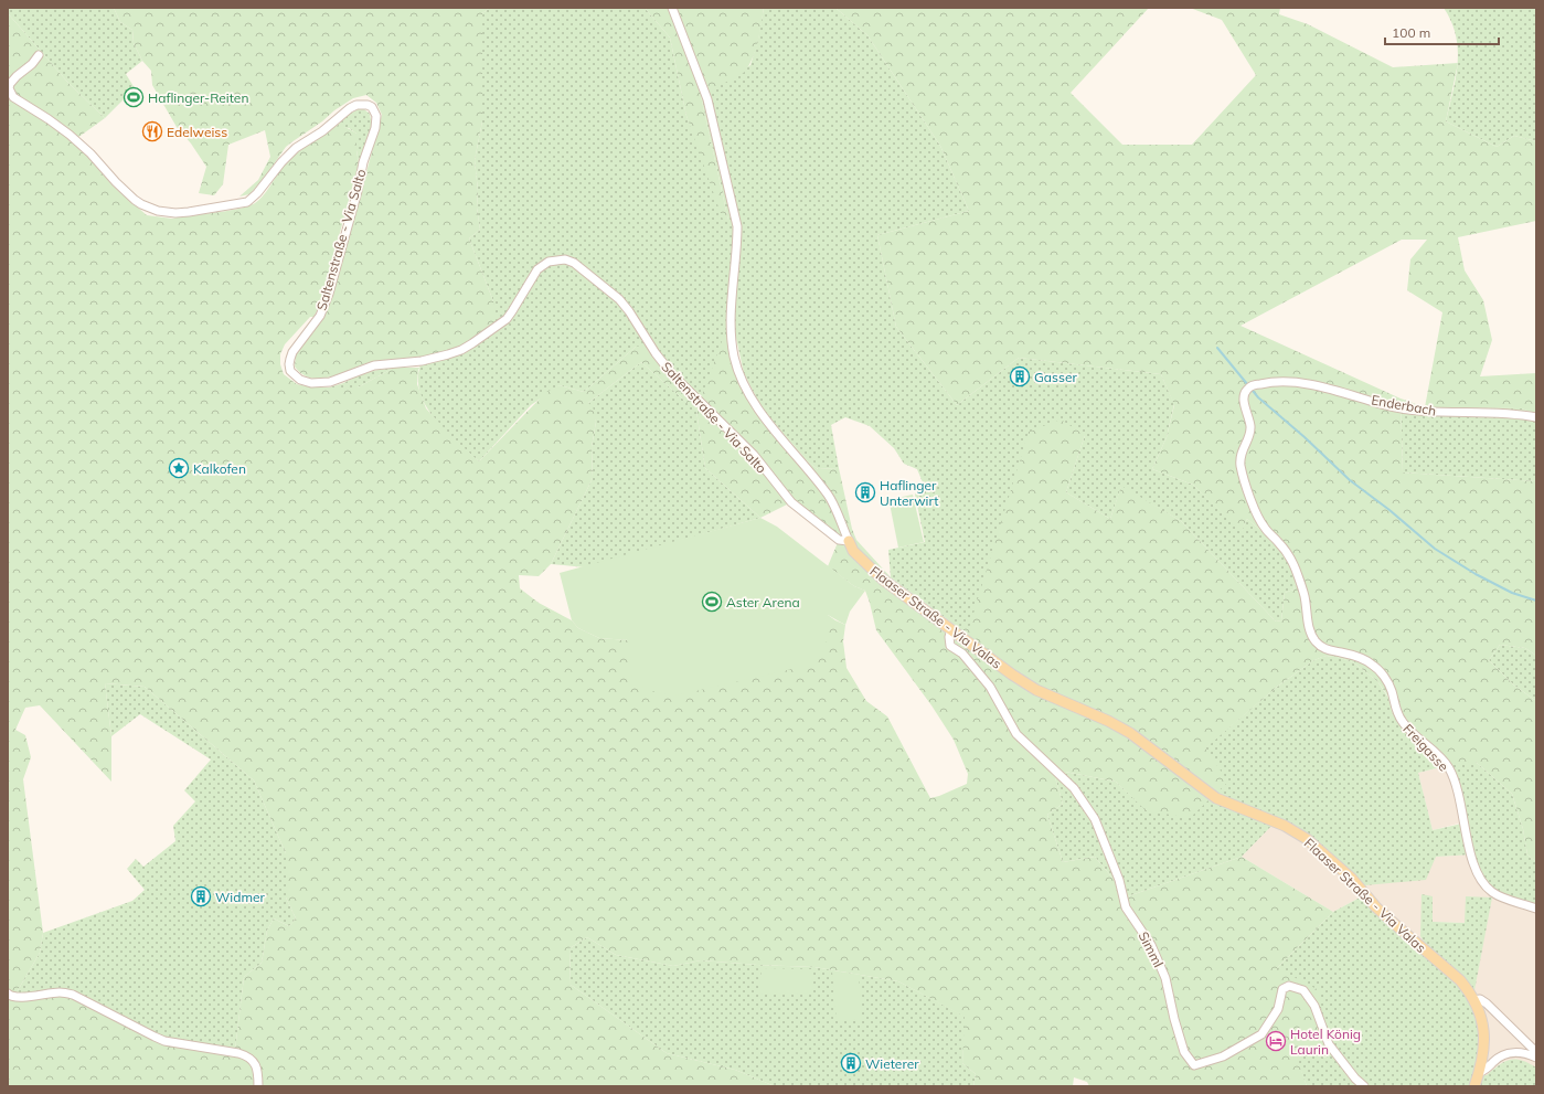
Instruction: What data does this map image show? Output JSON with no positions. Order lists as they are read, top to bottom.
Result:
{
  "streets": {
    "main road": ["Flaaser Straße - Via Valas"],
    "street": [
      "Saltenstraße - Via Salto",
      "Enderbach",
      "Freigasse",
      "Simml"
    ]
  },
  "crossings": [
    ["Saltenstraße - Via Salto", "Flaaser Straße - Via Valas"],
    ["Enderbach", "Freigasse"],
    ["Flaaser Straße - Via Valas", "Simml"]
  ],
  "places": {
    "sports": ["Haflinger-Reiten", "Aster Arena"],
    "restaurant": ["Edelweiss"],
    "building": [
      "Gasser",
      "Haflinger Unterwirt",
      "Widmer",
      "Wieterer"
    ],
    "place": ["Kalkofen"],
    "hotel": ["Hotel König Laurin"]
  },
  "scale_bar": "100 m"
}
